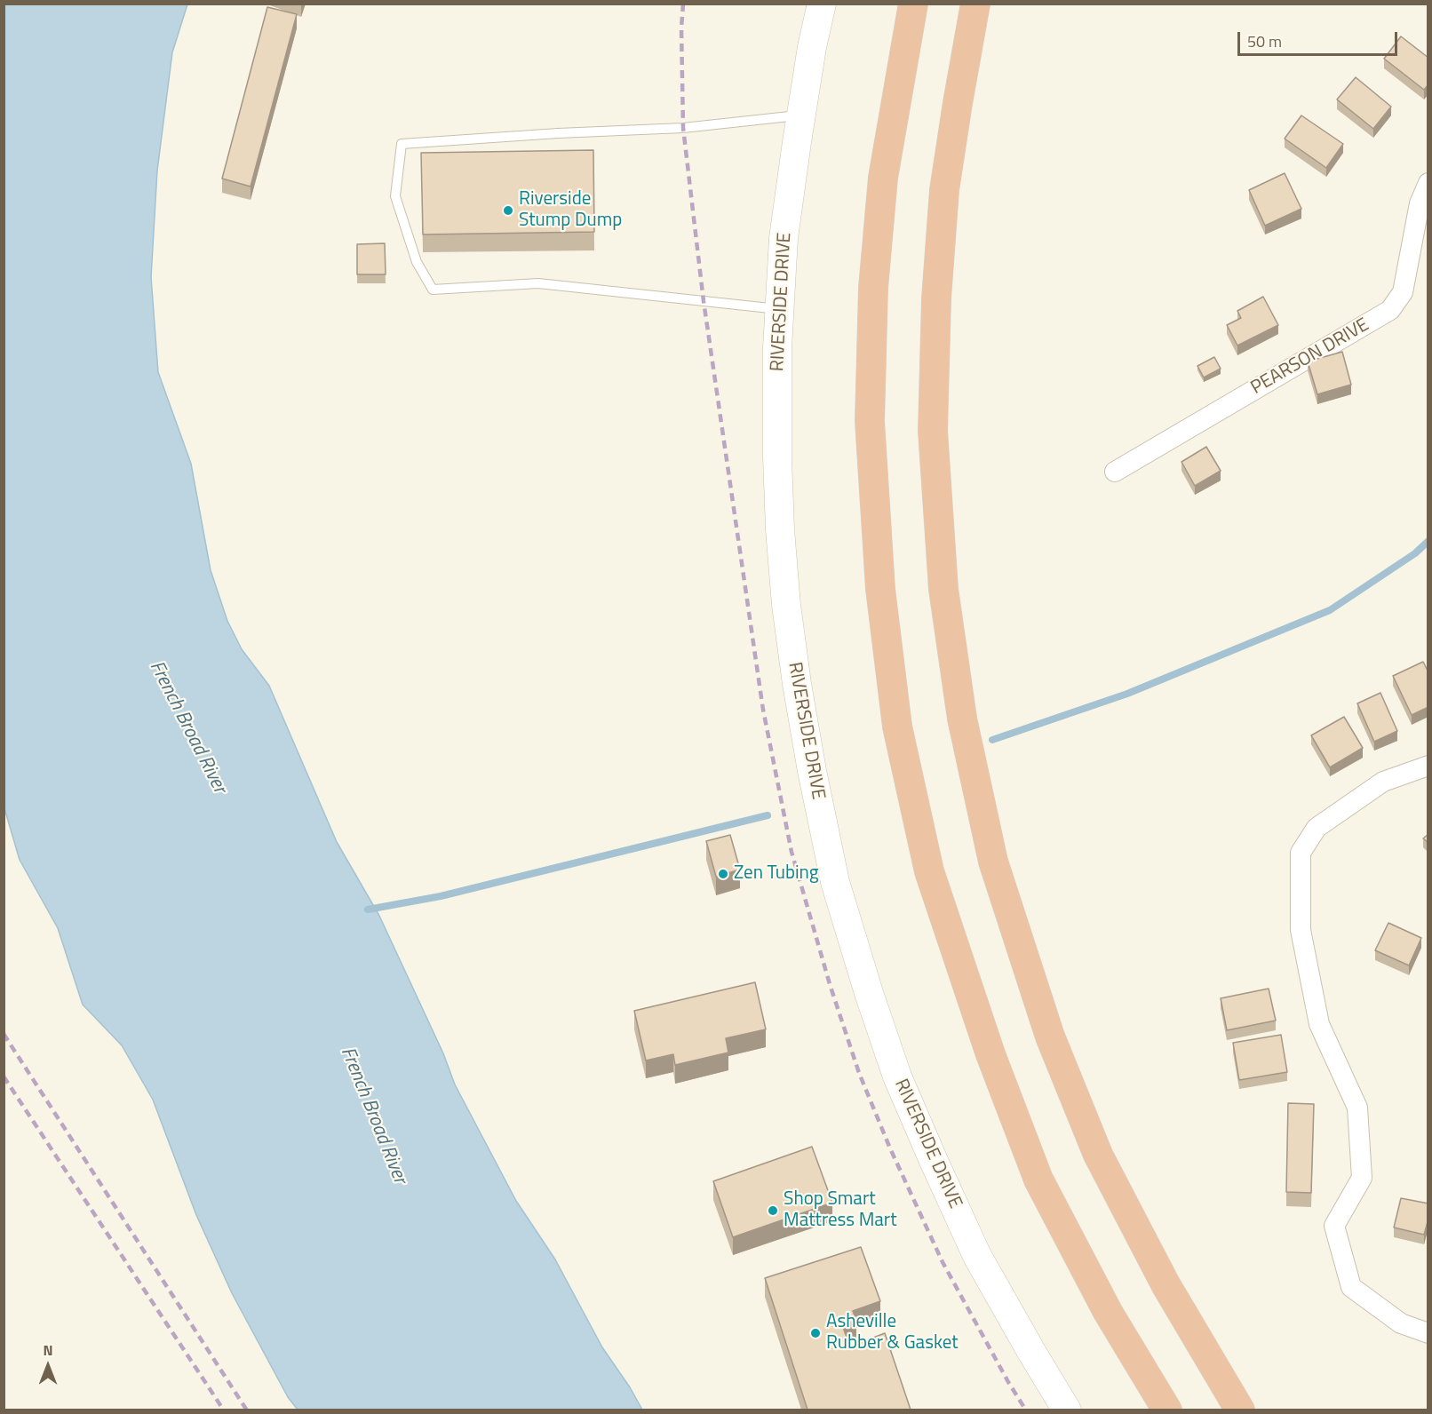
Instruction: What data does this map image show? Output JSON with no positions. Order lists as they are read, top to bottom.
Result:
{
  "streets": {
    "main road": ["RIVERSIDE DRIVE"],
    "street": ["PEARSON DRIVE"]
  },
  "water": ["French Broad River"],
  "places": [
    "Riverside Stump Dump",
    "Zen Tubing",
    "Shop Smart Mattress Mart",
    "Asheville Rubber & Gasket"
  ],
  "scale_bar": "50 m",
  "north": "top"
}
